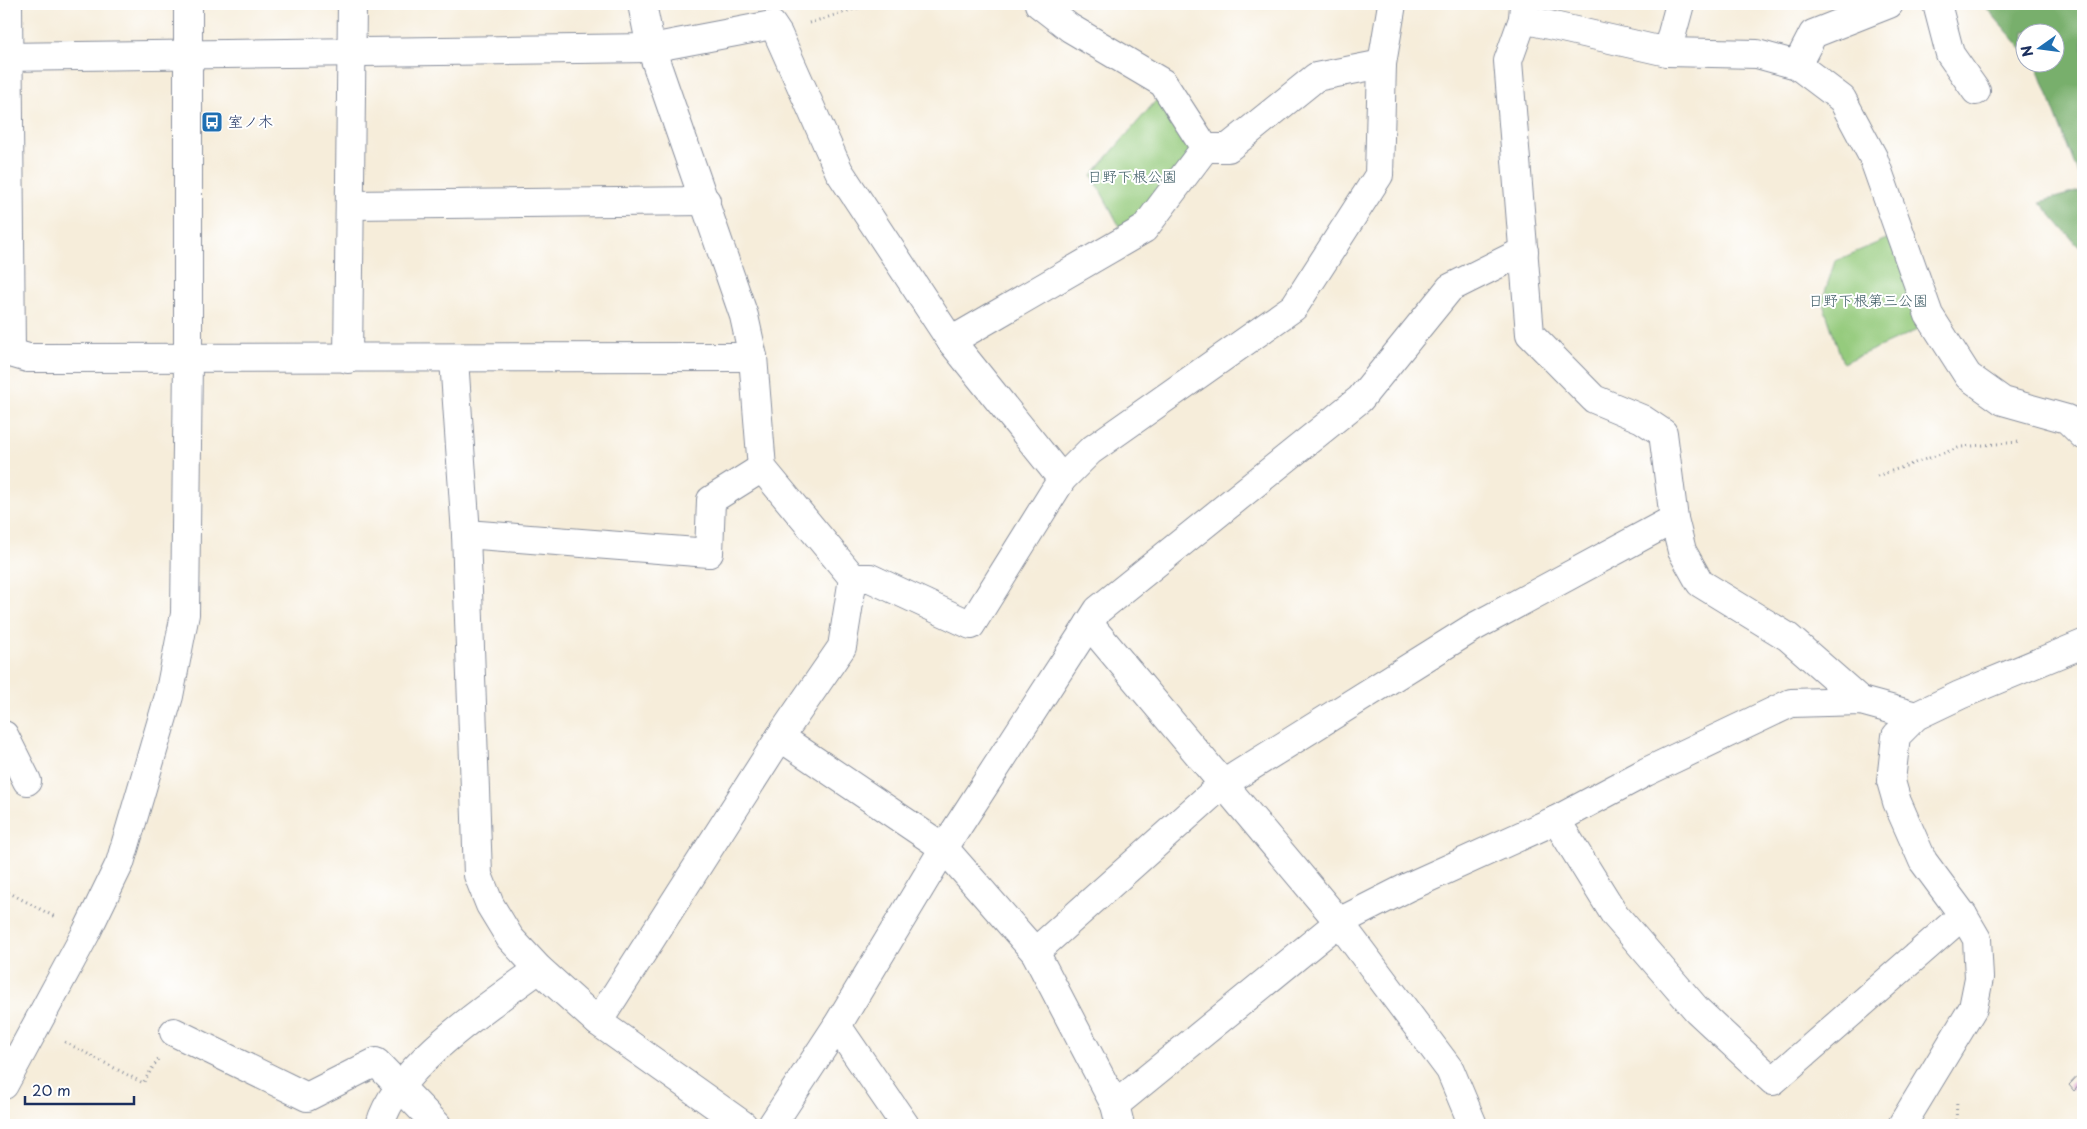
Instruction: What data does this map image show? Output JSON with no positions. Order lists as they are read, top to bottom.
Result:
{
  "parks": ["日野下根公園", "日野下根第三公園"],
  "places": {
    "bus stop": ["室ノ木"]
  },
  "scale_bar": "20 m",
  "north": "left"
}
